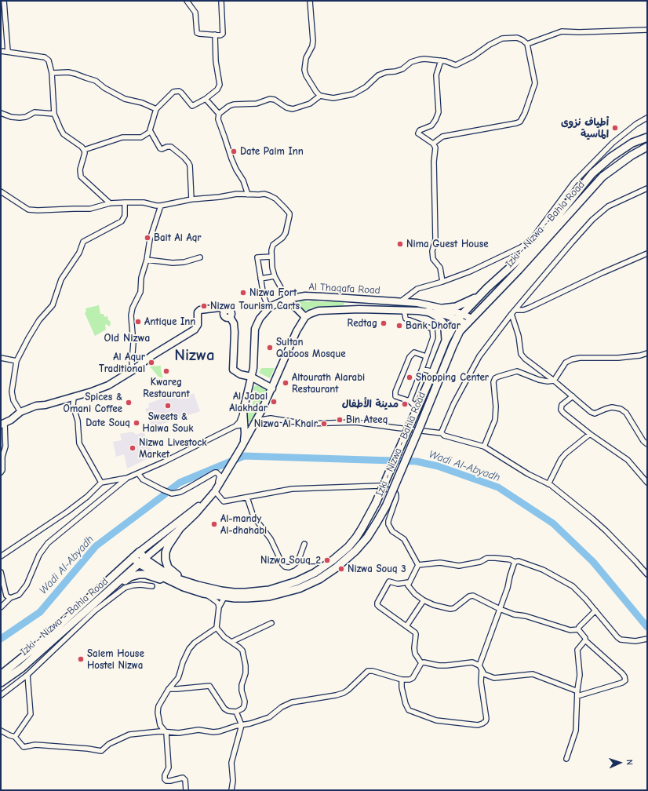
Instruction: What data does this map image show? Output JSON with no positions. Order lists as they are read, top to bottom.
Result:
{
  "streets": {
    "main road": ["Izki - Nizwa - Bahla Road"],
    "street": ["Al Thaqafa Road"]
  },
  "crossings": [
    ["Izki - Nizwa - Bahla Road", "Al Thaqafa Road"]
  ],
  "districts": ["Old Nizwa", "Nizwa"],
  "water": ["Wadi Al-Abyadh"],
  "places": [
    "أطياف نزوى الماسية",
    "Date Palm Inn",
    "Bait Al Aqr",
    "Nima Guest House",
    "Nizwa Fort",
    "Nizwa Tourism Carts",
    "Antique Inn",
    "Redtag",
    "Bank Dhofar",
    "Sultan Qaboos Mosque",
    "Al Aqur Traditional",
    "Kwareg Restaurant",
    "Shopping Center",
    "Altourath Alarabi Restaurant",
    "Al Jabal Alakhdar",
    "Spices & Omani Coffee",
    "مدينة الأطفال",
    "Sweets & Halwa Souk",
    "Bin Ateeq",
    "Date Souq",
    "Nizwa Al-Khair",
    "Nizwa Livestock Market",
    "Al-mandy Al-dhahabi",
    "Nizwa Souq_2",
    "Nizwa Souq 3",
    "Salem House Hostel Nizwa"
  ],
  "north": "right"
}
